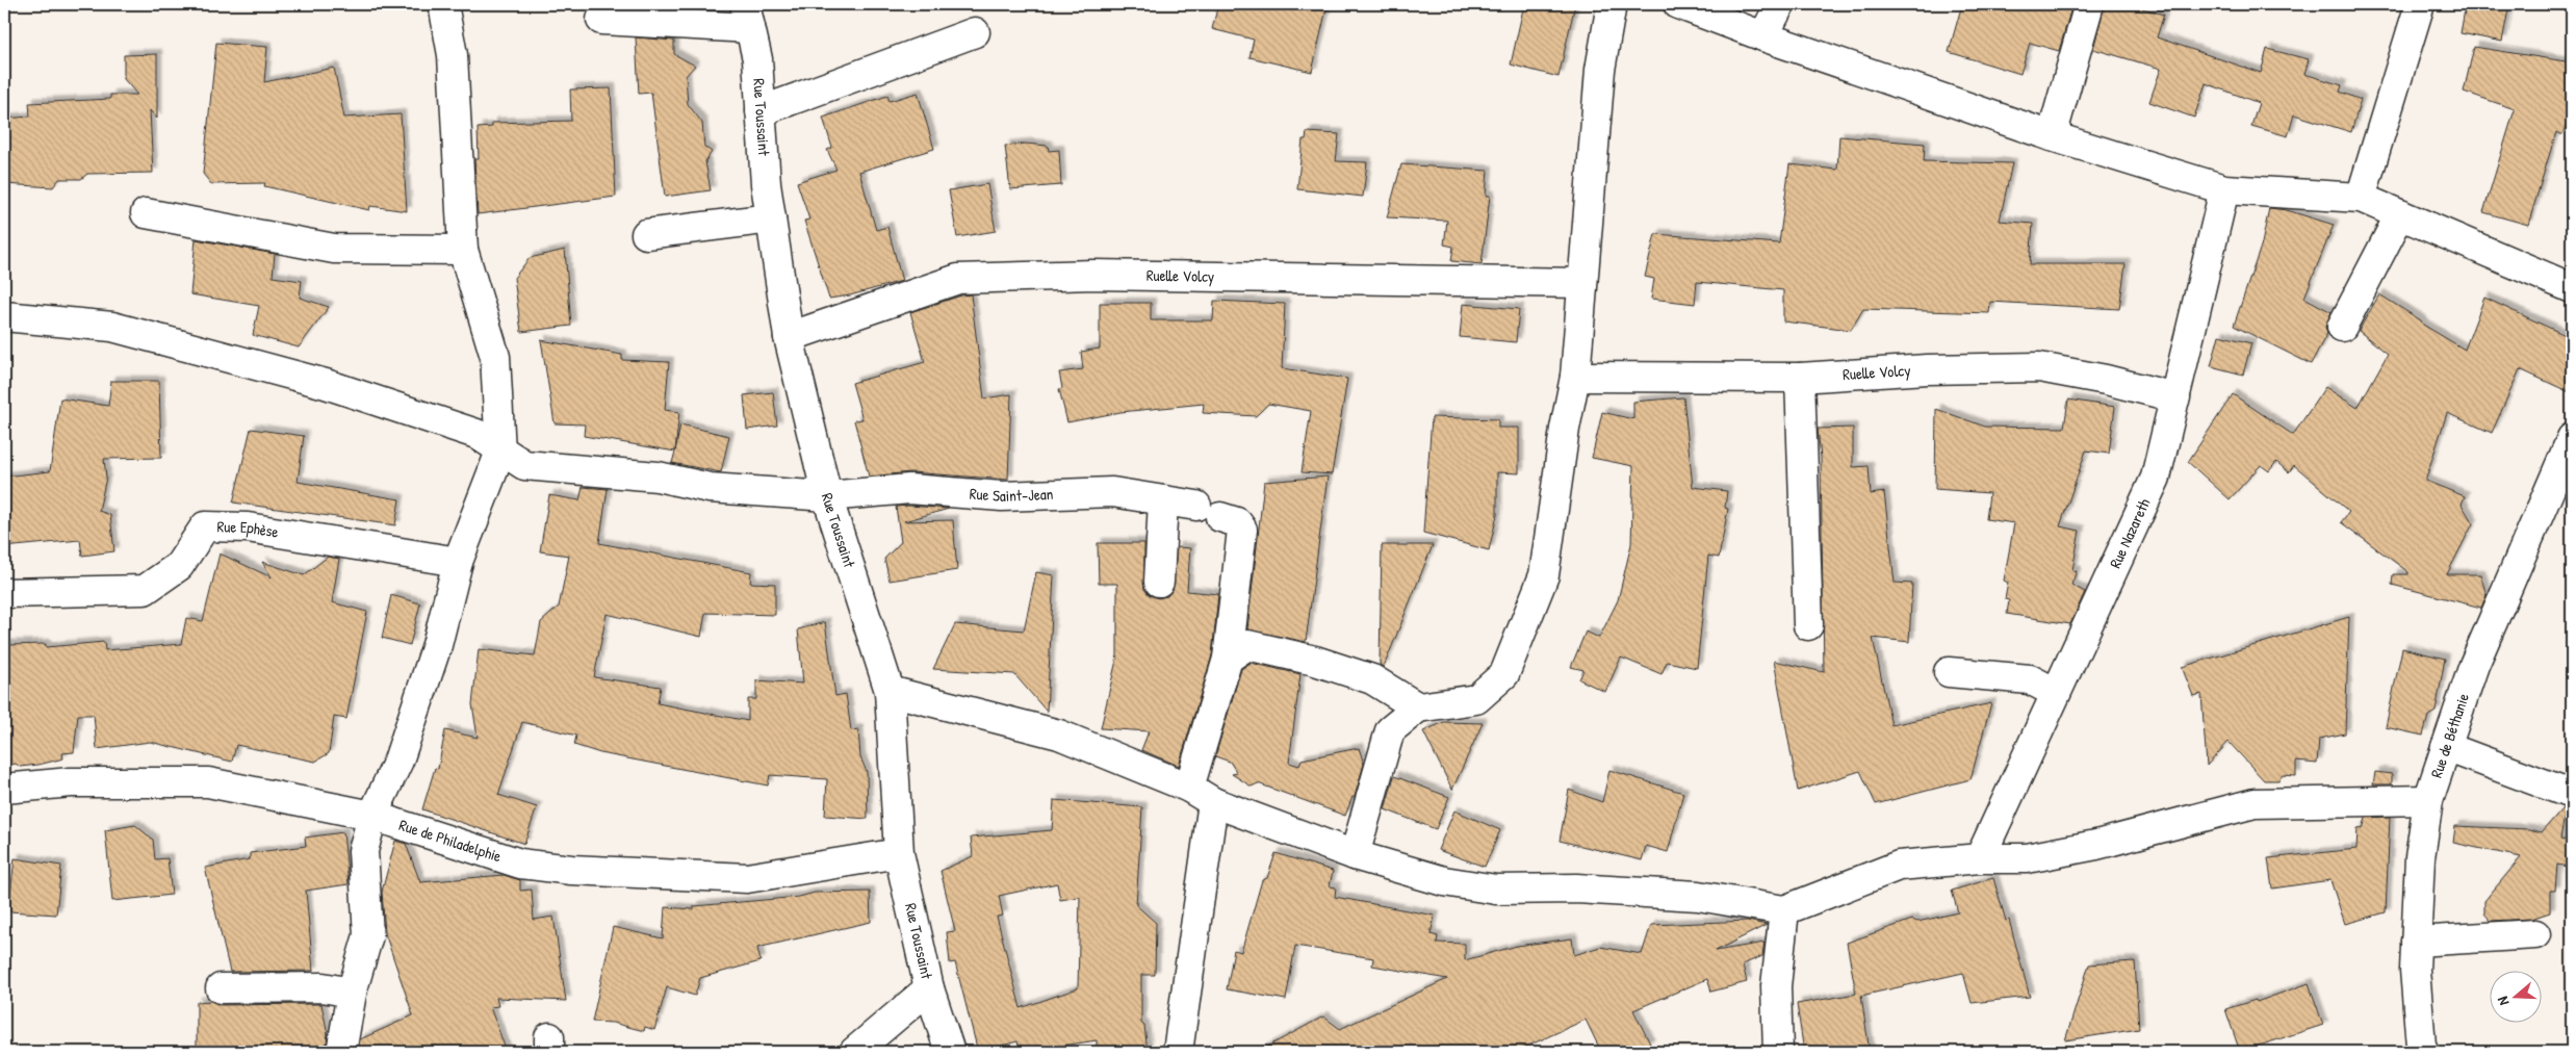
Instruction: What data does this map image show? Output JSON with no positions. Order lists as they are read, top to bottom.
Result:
{
  "streets": {
    "street": [
      "Rue Toussaint",
      "Ruelle Volcy",
      "Rue Saint-Jean",
      "Rue Ephèse",
      "Rue Nazareth",
      "Rue de Béthanie",
      "Rue de Philadelphie"
    ]
  },
  "crossings": [
    ["Rue Toussaint", "Ruelle Volcy"],
    ["Rue Toussaint", "Rue Saint-Jean"],
    ["Rue Toussaint", "Rue de Philadelphie"],
    ["Ruelle Volcy", "Rue Nazareth"]
  ],
  "north": "left"
}
